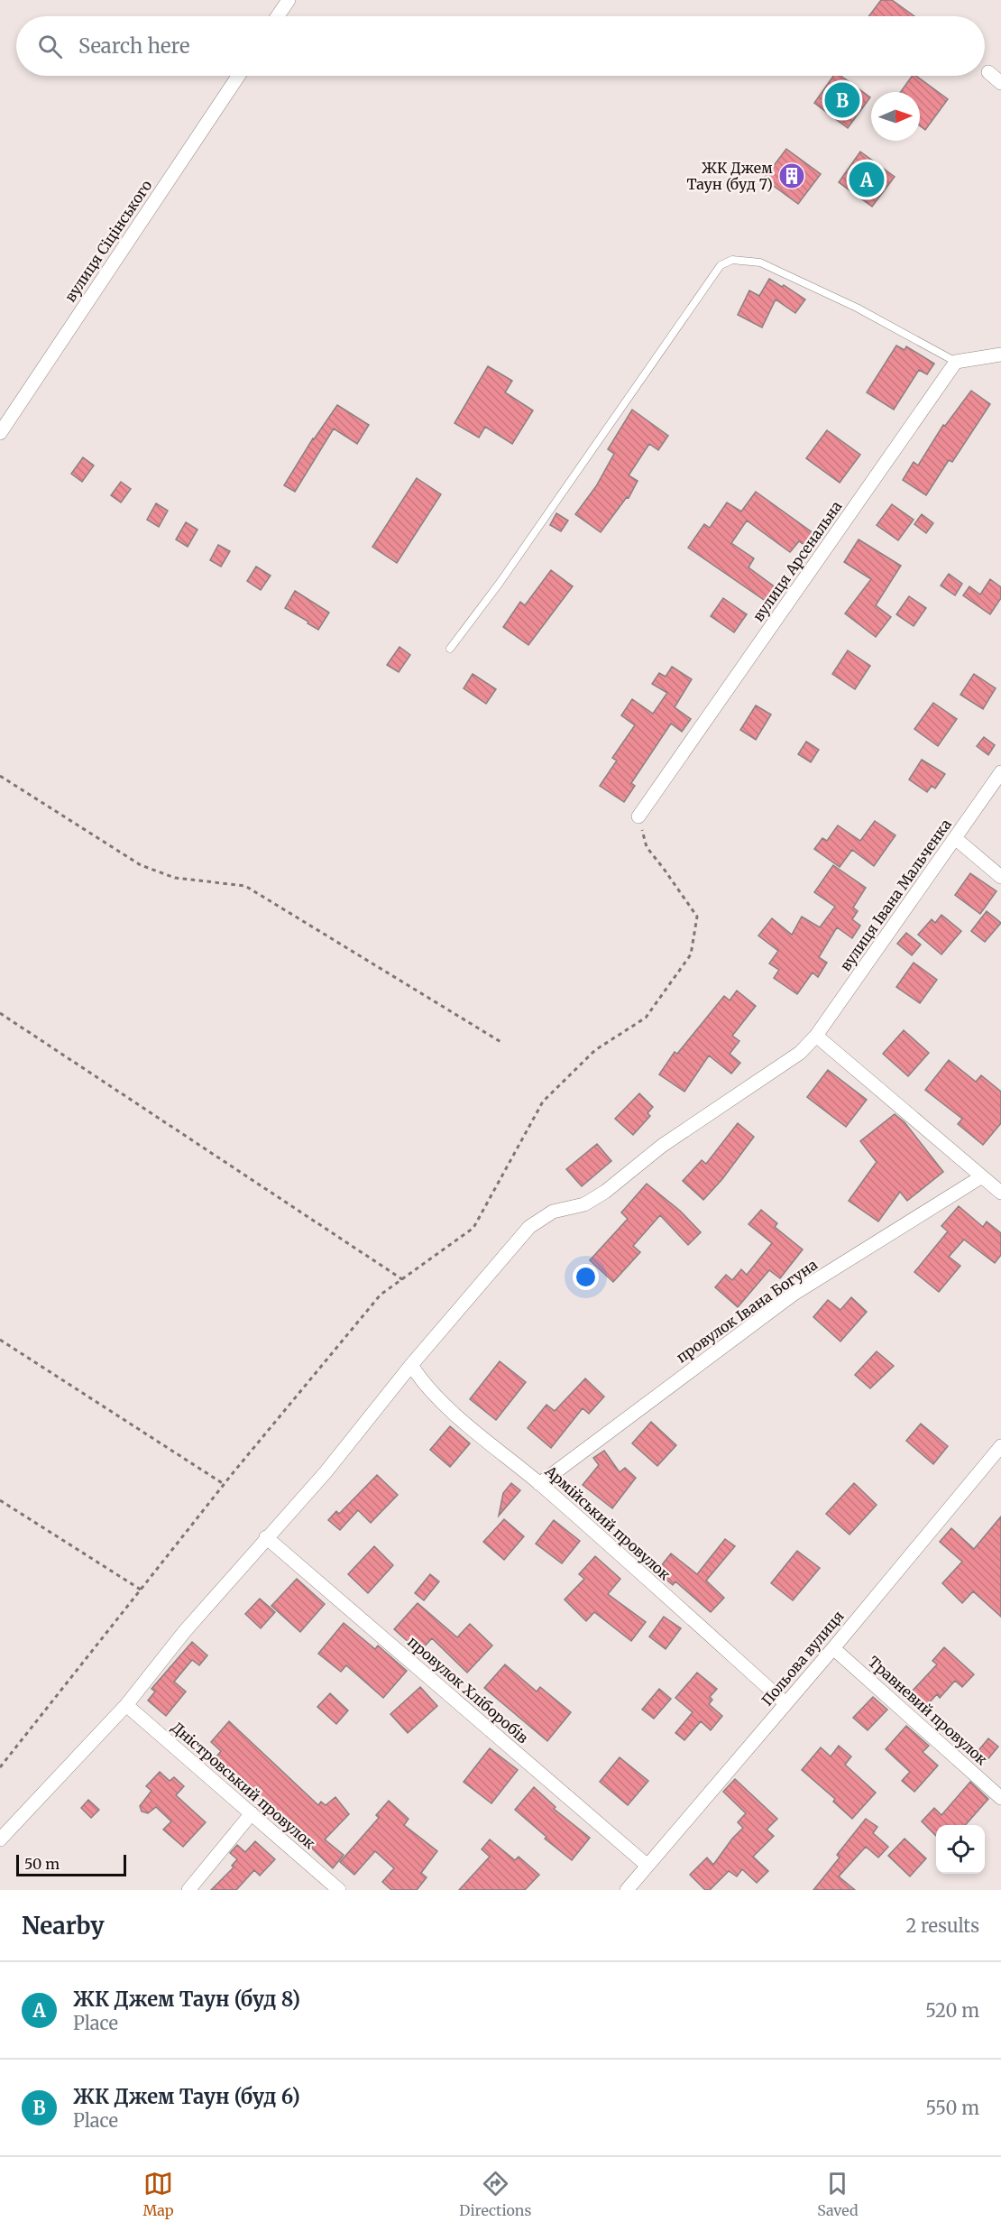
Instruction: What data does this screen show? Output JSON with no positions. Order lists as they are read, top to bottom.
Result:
{
  "streets": {
    "street": [
      "вулиця Сіцінського",
      "вулиця Арсенальна",
      "вулиця Івана Мальченка",
      "провулок Івана Богуна",
      "Армійський провулок",
      "Польова вулиця",
      "провулок Хліборобів",
      "Травневий провулок",
      "Дністровський провулок"
    ]
  },
  "crossings": [
    ["вулиця Івана Мальченка", "Армійський провулок"],
    ["вулиця Івана Мальченка", "провулок Хліборобів"],
    ["вулиця Івана Мальченка", "Дністровський провулок"],
    ["провулок Івана Богуна", "Армійський провулок"],
    ["Армійський провулок", "Польова вулиця"],
    ["Польова вулиця", "провулок Хліборобів"],
    ["Польова вулиця", "Травневий провулок"]
  ],
  "places": {
    "building": ["ЖК Джем Таун (буд 7)"]
  },
  "scale_bar": "50 m",
  "north": "right",
  "page": {
    "search": "Search here",
    "pins": ["B", "A"],
    "scale": "50 m",
    "heading": ["Nearby", "2 results"],
    "list": [
      {
        "mark": "A",
        "name": "ЖК Джем Таун (буд 8)",
        "note": "Place",
        "value": "520 m"
      },
      {
        "mark": "B",
        "name": "ЖК Джем Таун (буд 6)",
        "note": "Place",
        "value": "550 m"
      }
    ],
    "nav": ["Map", "Directions", "Saved"]
  }
}
